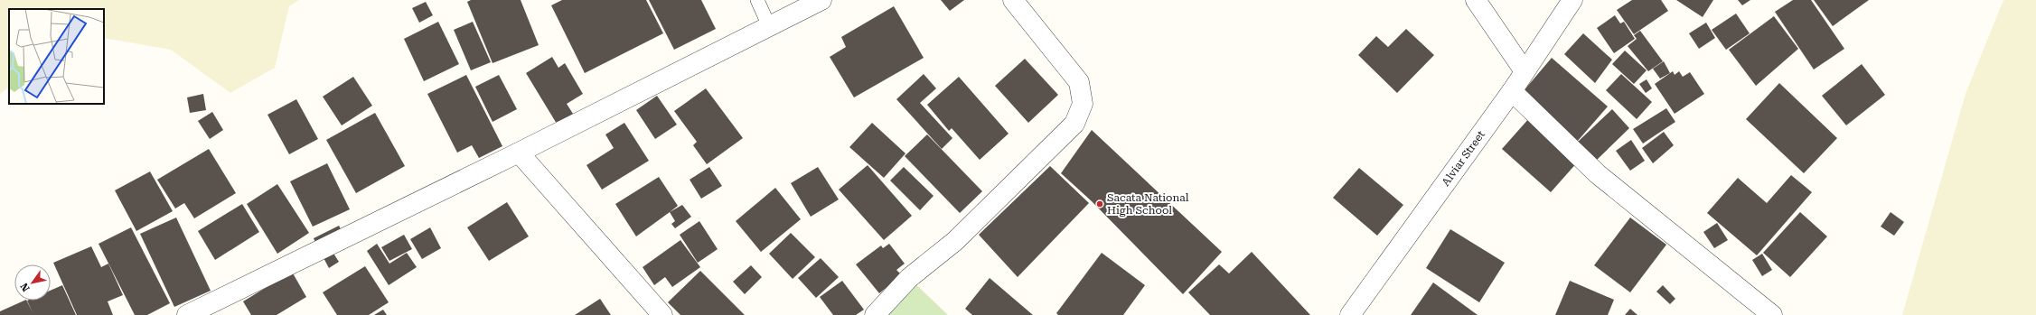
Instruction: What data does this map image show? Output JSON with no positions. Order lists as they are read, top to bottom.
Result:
{
  "streets": {
    "street": ["Alviar Street"]
  },
  "places": ["Sacata National High School"],
  "north": "bottom left"
}
